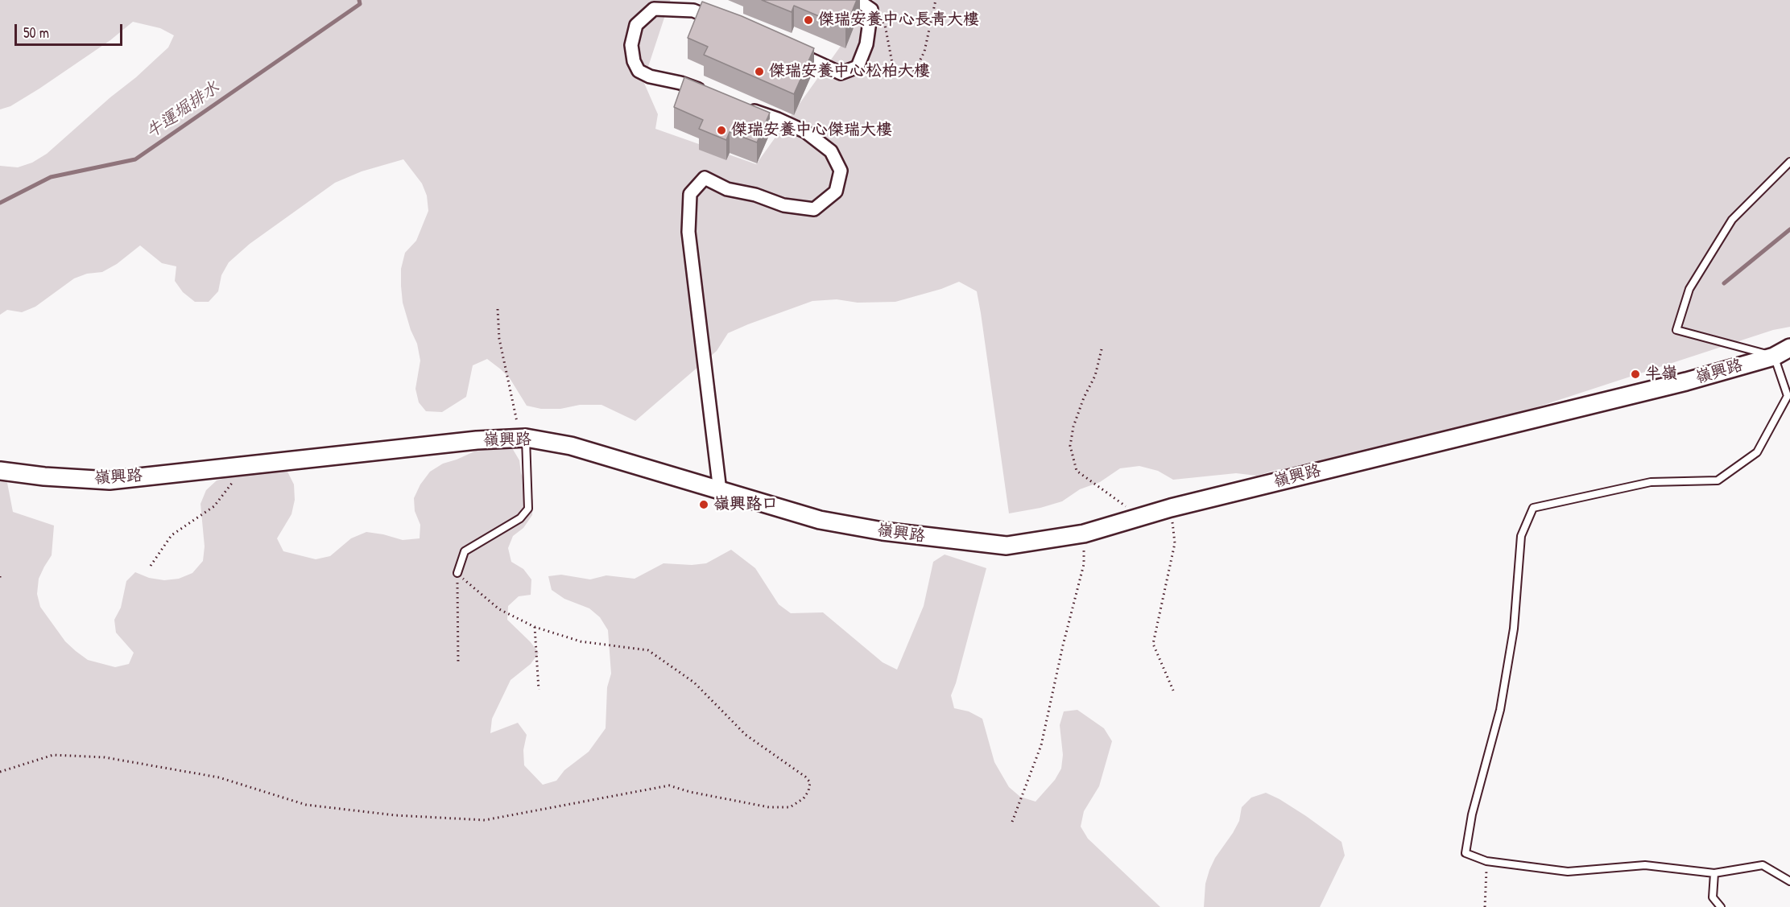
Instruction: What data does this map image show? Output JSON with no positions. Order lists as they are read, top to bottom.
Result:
{
  "streets": {
    "main road": ["嶺興路"]
  },
  "water": ["牛運堀排水"],
  "places": [
    "傑瑞安養中心長青大樓",
    "傑瑞安養中心松柏大樓",
    "傑瑞安養中心傑瑞大樓",
    "半嶺",
    "嶺興路口"
  ],
  "scale_bar": "50 m"
}
